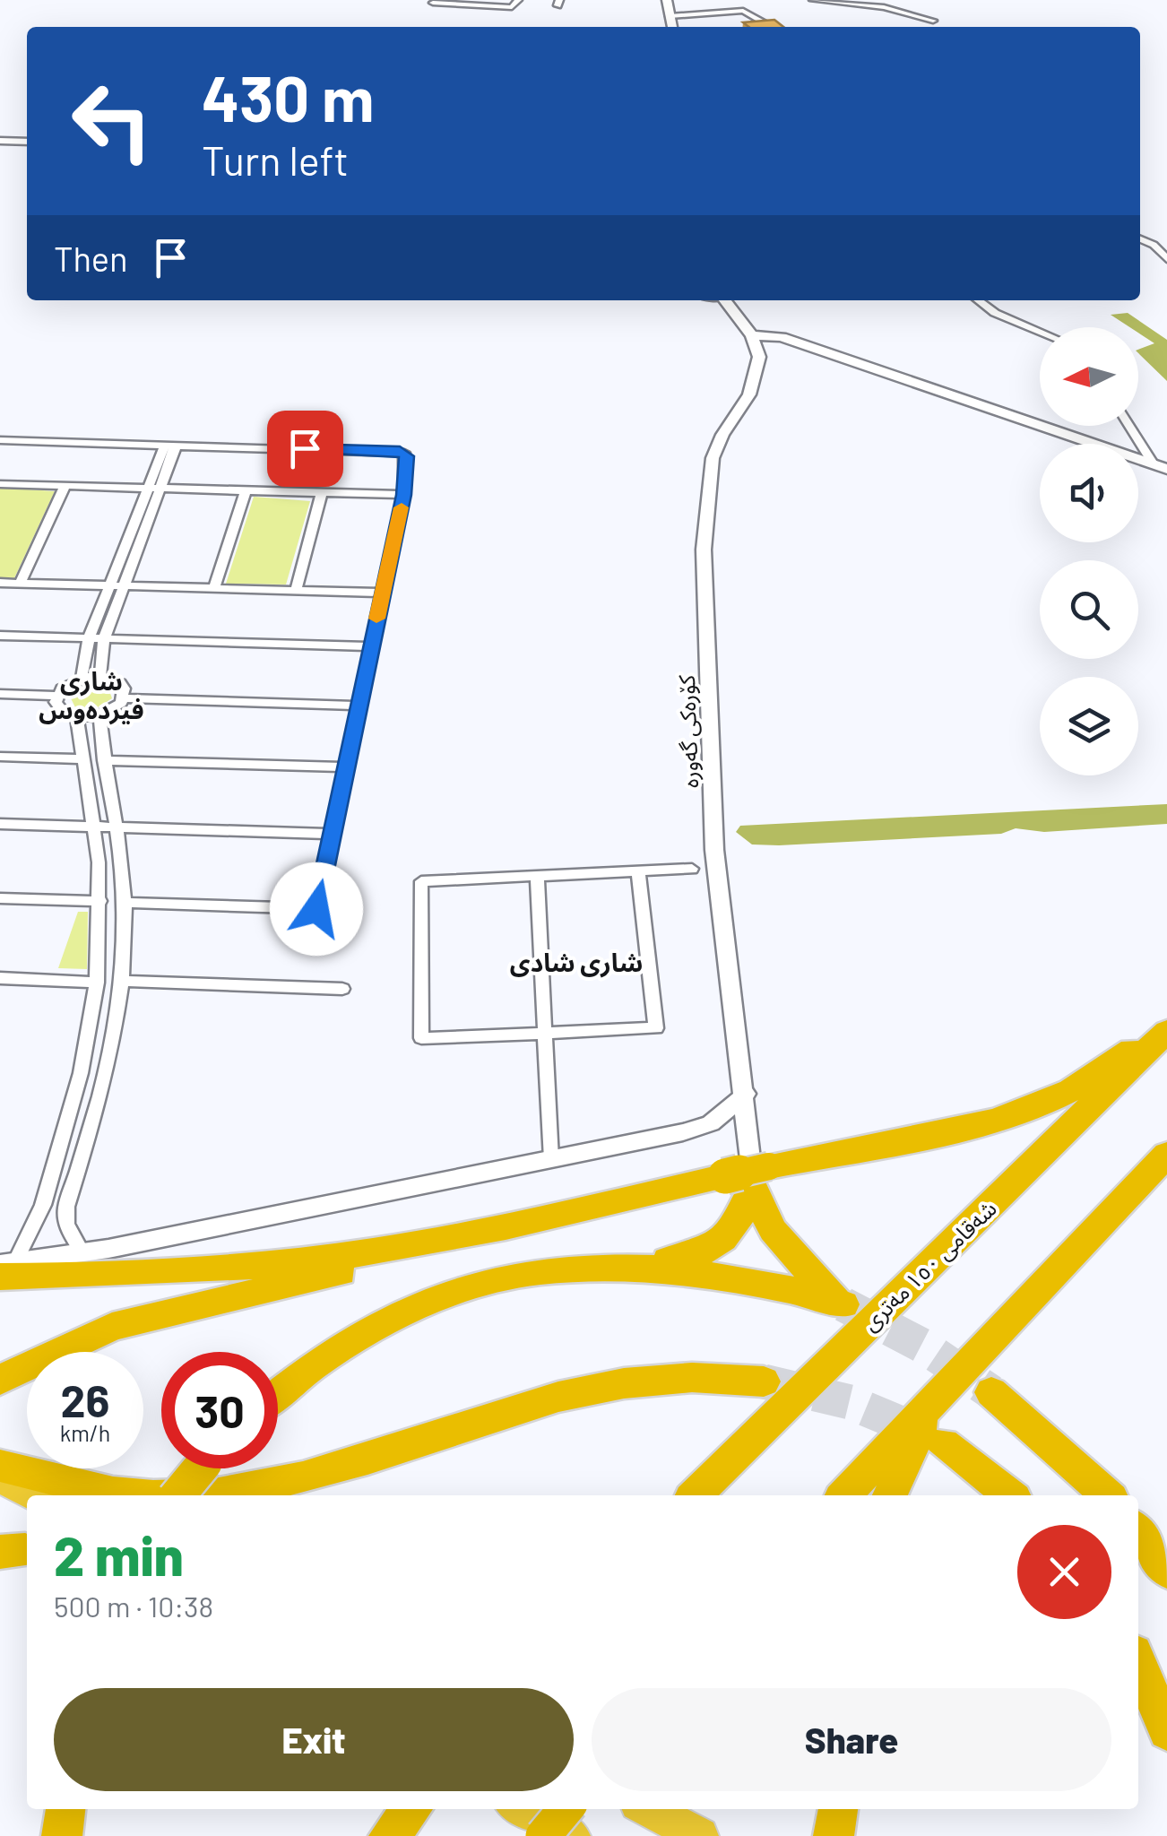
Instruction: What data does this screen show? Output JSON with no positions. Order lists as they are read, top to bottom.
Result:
{
  "streets": {
    "highway": ["شەقامی ١٥٠ مەتری"],
    "street": ["کۆرەکی گەورە"]
  },
  "districts": ["شاری فیردەوس", "شاری شادی"],
  "north": "left",
  "page": {
    "turn": ["430 m", "Turn left"],
    "then": "Then",
    "speed": "26 km/h",
    "limit": "30",
    "heading": ["2 min", "500 m · 10:38"],
    "buttons": ["Exit", "Share"]
  }
}
